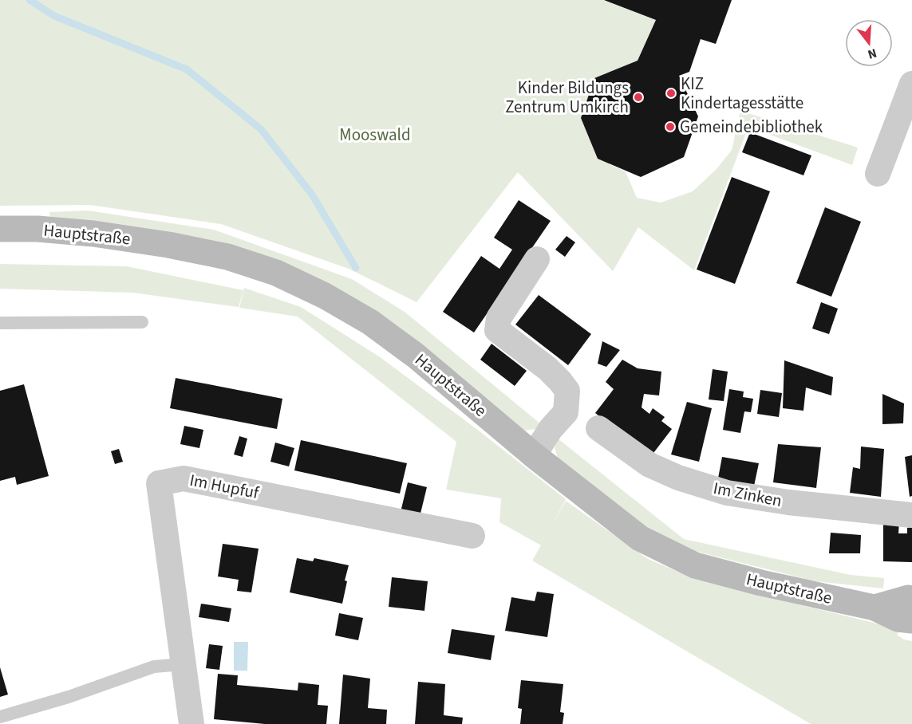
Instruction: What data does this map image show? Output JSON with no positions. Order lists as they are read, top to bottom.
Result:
{
  "streets": {
    "street": ["Hauptstraße", "Im Hupfuf", "Im Zinken"]
  },
  "parks": ["Mooswald"],
  "places": ["KIZ Kindertagesstätte", "Kinder Bildungs Zentrum Umkirch", "Gemeindebibliothek"],
  "north": "bottom"
}
